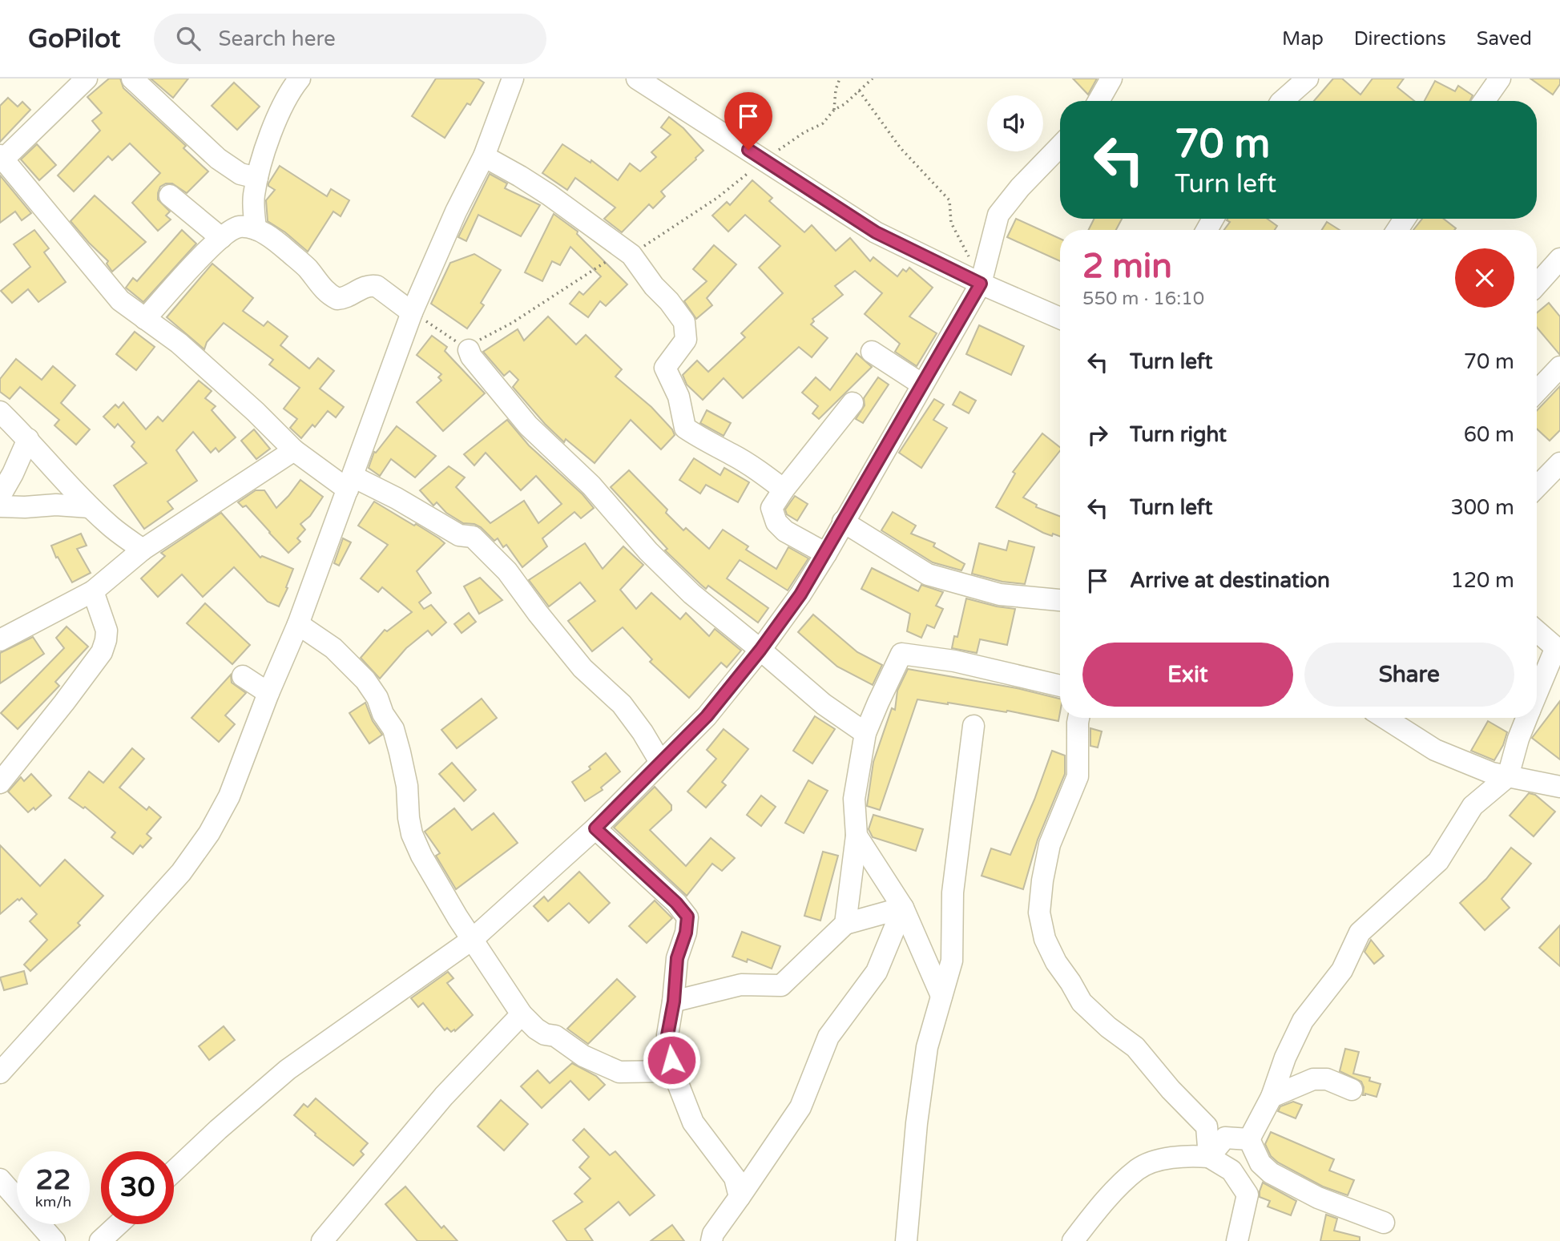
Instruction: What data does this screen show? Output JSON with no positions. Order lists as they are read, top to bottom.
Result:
{
  "page": {
    "header": "GoPilot",
    "search": "Search here",
    "nav": ["Map", "Directions", "Saved"],
    "turn": ["70 m", "Turn left"],
    "heading": ["2 min", "550 m · 16:10"],
    "list": [
      {
        "name": "Turn left",
        "value": "70 m"
      },
      {
        "name": "Turn right",
        "value": "60 m"
      },
      {
        "name": "Turn left",
        "value": "300 m"
      },
      {
        "name": "Arrive at destination",
        "value": "120 m"
      }
    ],
    "buttons": ["Exit", "Share"],
    "speed": "22 km/h",
    "limit": "30"
  }
}
